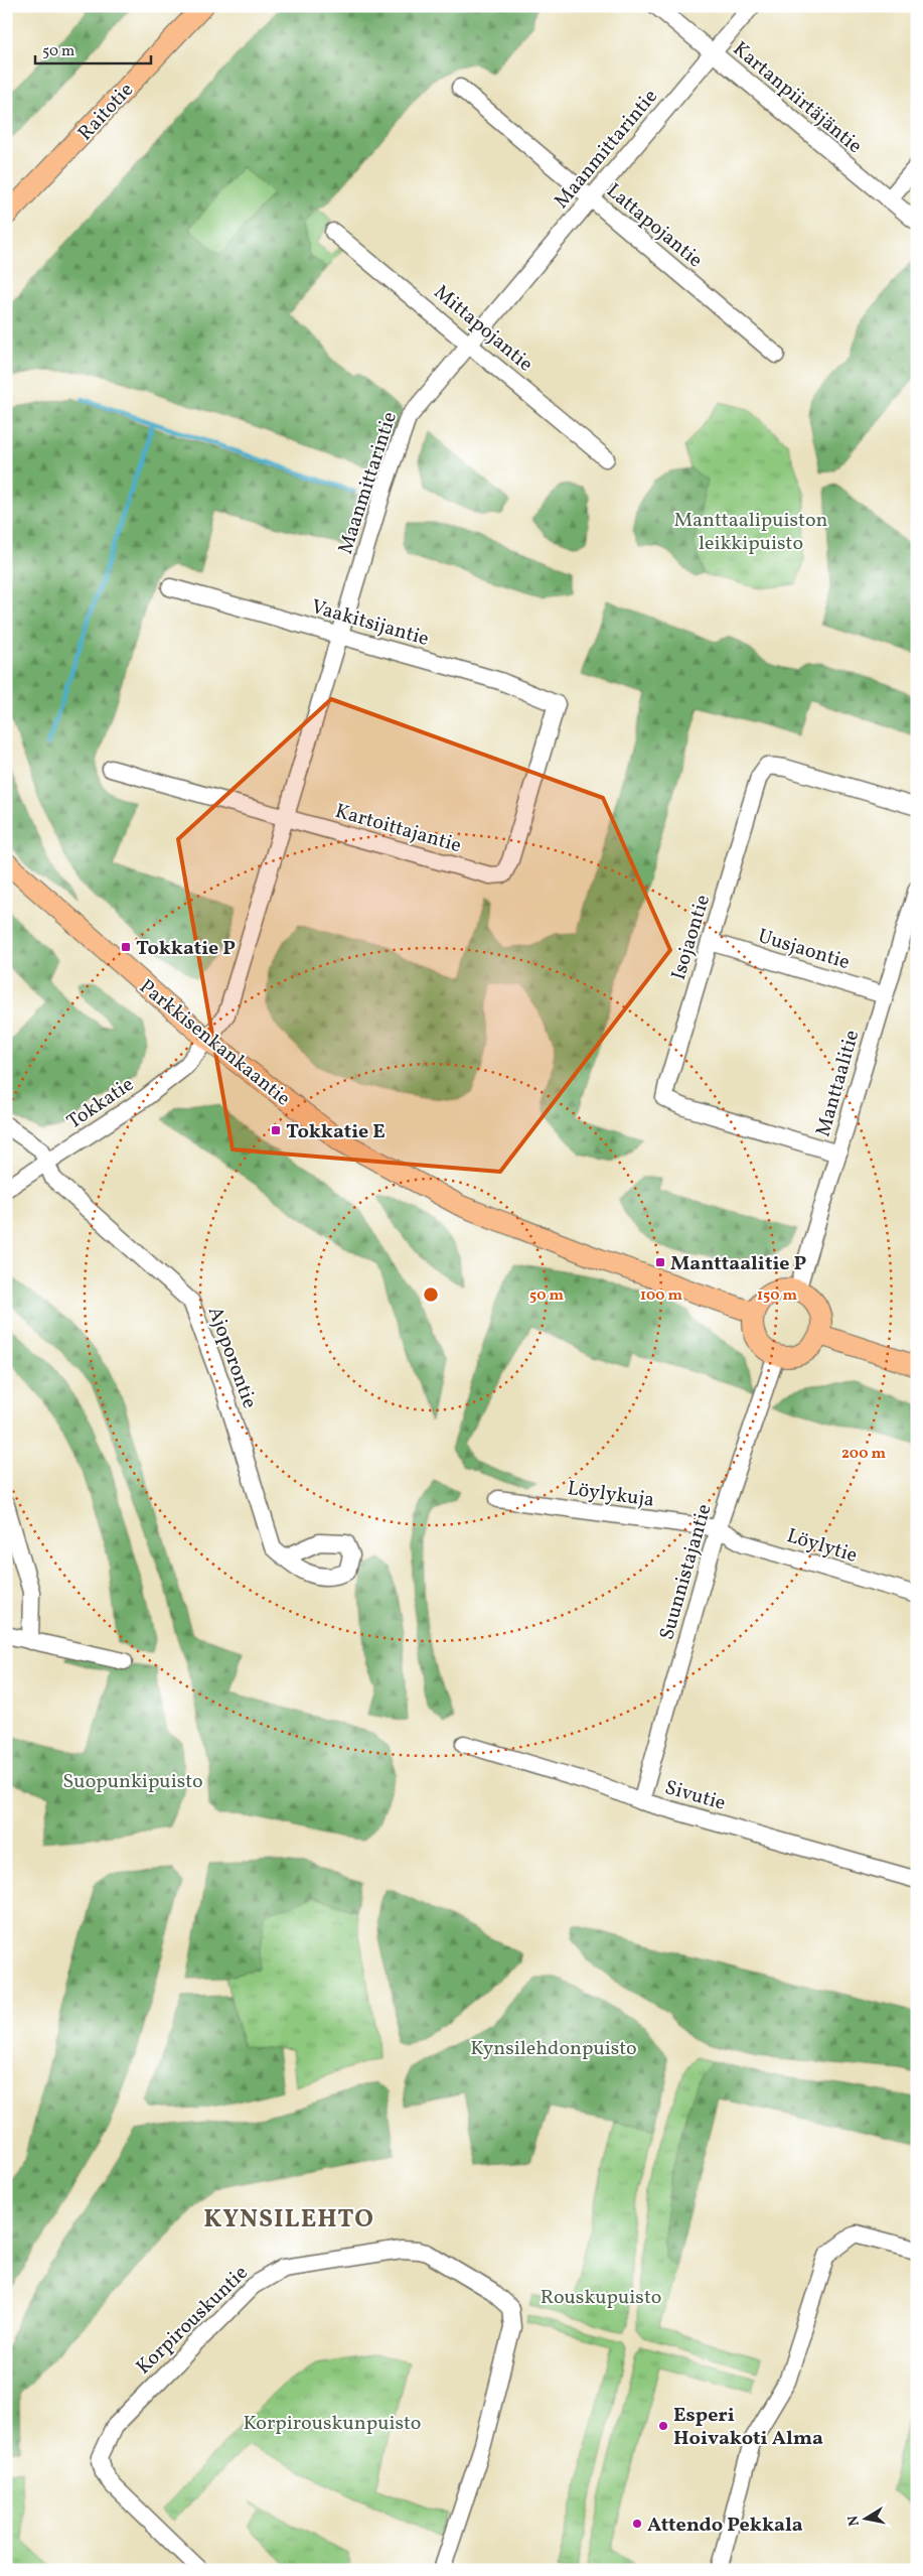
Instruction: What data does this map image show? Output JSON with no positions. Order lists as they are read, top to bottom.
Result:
{
  "streets": {
    "main road": ["Raitotie", "Parkkisenkankaantie"],
    "street": [
      "Kartanpiirtäjäntie",
      "Maanmittarintie",
      "Lattapojantie",
      "Mittapojantie",
      "Vaakitsijantie",
      "Kartoittajantie",
      "Isojaontie",
      "Uusjaontie",
      "Manttaalitie",
      "Tokkatie",
      "Ajoporontie",
      "Löylykuja",
      "Löylytie",
      "Suunnistajantie",
      "Sivutie",
      "Korpirouskuntie"
    ]
  },
  "crossings": [
    ["Kartanpiirtäjäntie", "Maanmittarintie"],
    ["Maanmittarintie", "Lattapojantie"],
    ["Maanmittarintie", "Mittapojantie"],
    ["Maanmittarintie", "Vaakitsijantie"],
    ["Maanmittarintie", "Kartoittajantie"],
    ["Maanmittarintie", "Parkkisenkankaantie"],
    ["Maanmittarintie", "Tokkatie"],
    ["Vaakitsijantie", "Kartoittajantie"],
    ["Isojaontie", "Uusjaontie"],
    ["Isojaontie", "Manttaalitie"],
    ["Uusjaontie", "Manttaalitie"],
    ["Parkkisenkankaantie", "Manttaalitie"],
    ["Parkkisenkankaantie", "Tokkatie"],
    ["Parkkisenkankaantie", "Suunnistajantie"],
    ["Manttaalitie", "Suunnistajantie"],
    ["Tokkatie", "Ajoporontie"],
    ["Löylykuja", "Löylytie"],
    ["Löylykuja", "Suunnistajantie"],
    ["Löylytie", "Suunnistajantie"],
    ["Suunnistajantie", "Sivutie"]
  ],
  "districts": ["KYNSILEHTO"],
  "parks": [
    "Manttaalipuiston leikkipuisto",
    "Suopunkipuisto",
    "Kynsilehdonpuisto",
    "Rouskupuisto",
    "Korpirouskunpuisto"
  ],
  "places": {
    "transit": ["Tokkatie P", "Tokkatie E", "Manttaalitie P"],
    "other": ["Esperi Hoivakoti Alma", "Attendo Pekkala"]
  },
  "scale_bar": "50 m",
  "north": "left",
  "rings": [
    "50 m",
    "100 m",
    "150 m",
    "200 m"
  ]
}
